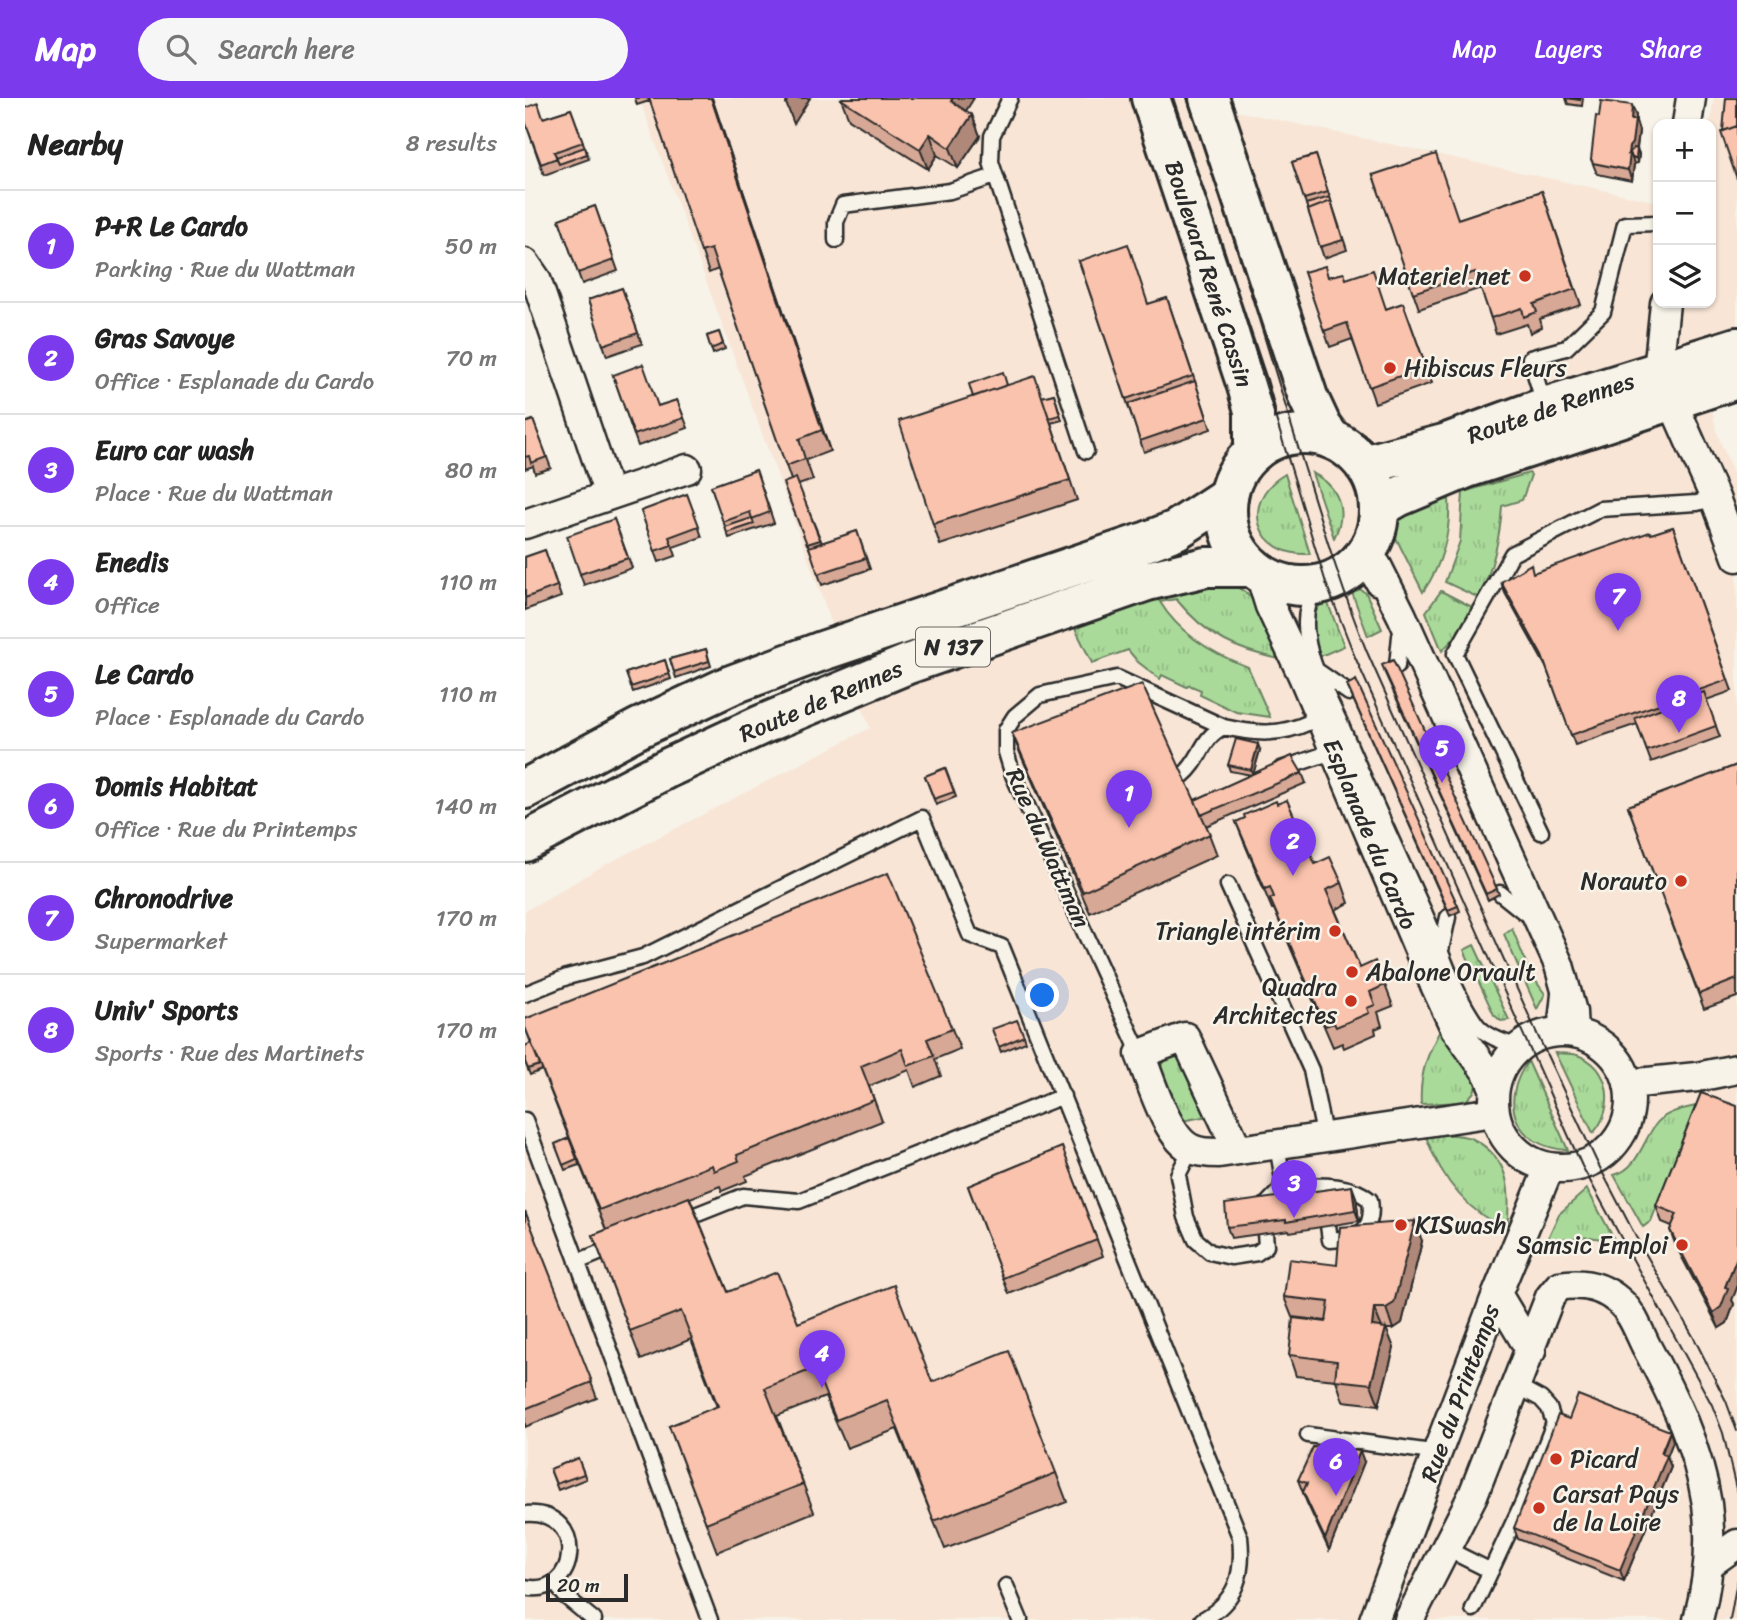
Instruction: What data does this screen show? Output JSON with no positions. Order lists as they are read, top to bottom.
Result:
{
  "streets": {
    "main road": ["Boulevard René Cassin", "Route de Rennes", "N 137"],
    "street": ["Esplanade du Cardo", "Rue du Wattman", "Rue du Printemps"]
  },
  "crossings": [
    ["Boulevard René Cassin", "Route de Rennes"],
    ["Boulevard René Cassin", "Esplanade du Cardo"],
    ["Route de Rennes", "Esplanade du Cardo"],
    ["Esplanade du Cardo", "Rue du Wattman"],
    ["Esplanade du Cardo", "Rue du Printemps"]
  ],
  "places": [
    "Materiel.net",
    "Hibiscus Fleurs",
    "Norauto",
    "Triangle intérim",
    "Abalone Orvault",
    "Quadra Architectes",
    "KISwash",
    "Samsic Emploi",
    "Picard",
    "Carsat Pays de la Loire"
  ],
  "scale_bar": "20 m",
  "page": {
    "header": "Map",
    "search": "Search here",
    "nav": ["Map", "Layers", "Share"],
    "heading": ["Nearby", "8 results"],
    "map_buttons": ["+", "−"],
    "list": [
      {
        "mark": "1",
        "name": "P+R Le Cardo",
        "note": "Parking · Rue du Wattman",
        "value": "50 m"
      },
      {
        "mark": "2",
        "name": "Gras Savoye",
        "note": "Office · Esplanade du Cardo",
        "value": "70 m"
      },
      {
        "mark": "3",
        "name": "Euro car wash",
        "note": "Place · Rue du Wattman",
        "value": "80 m"
      },
      {
        "mark": "4",
        "name": "Enedis",
        "note": "Office",
        "value": "110 m"
      },
      {
        "mark": "5",
        "name": "Le Cardo",
        "note": "Place · Esplanade du Cardo",
        "value": "110 m"
      },
      {
        "mark": "6",
        "name": "Domis Habitat",
        "note": "Office · Rue du Printemps",
        "value": "140 m"
      },
      {
        "mark": "7",
        "name": "Chronodrive",
        "note": "Supermarket",
        "value": "170 m"
      },
      {
        "mark": "8",
        "name": "Univ' Sports",
        "note": "Sports · Rue des Martinets",
        "value": "170 m"
      }
    ],
    "pins": [
      "7",
      "8",
      "5",
      "1",
      "2",
      "3",
      "4",
      "6"
    ],
    "scale": "20 m"
  }
}
